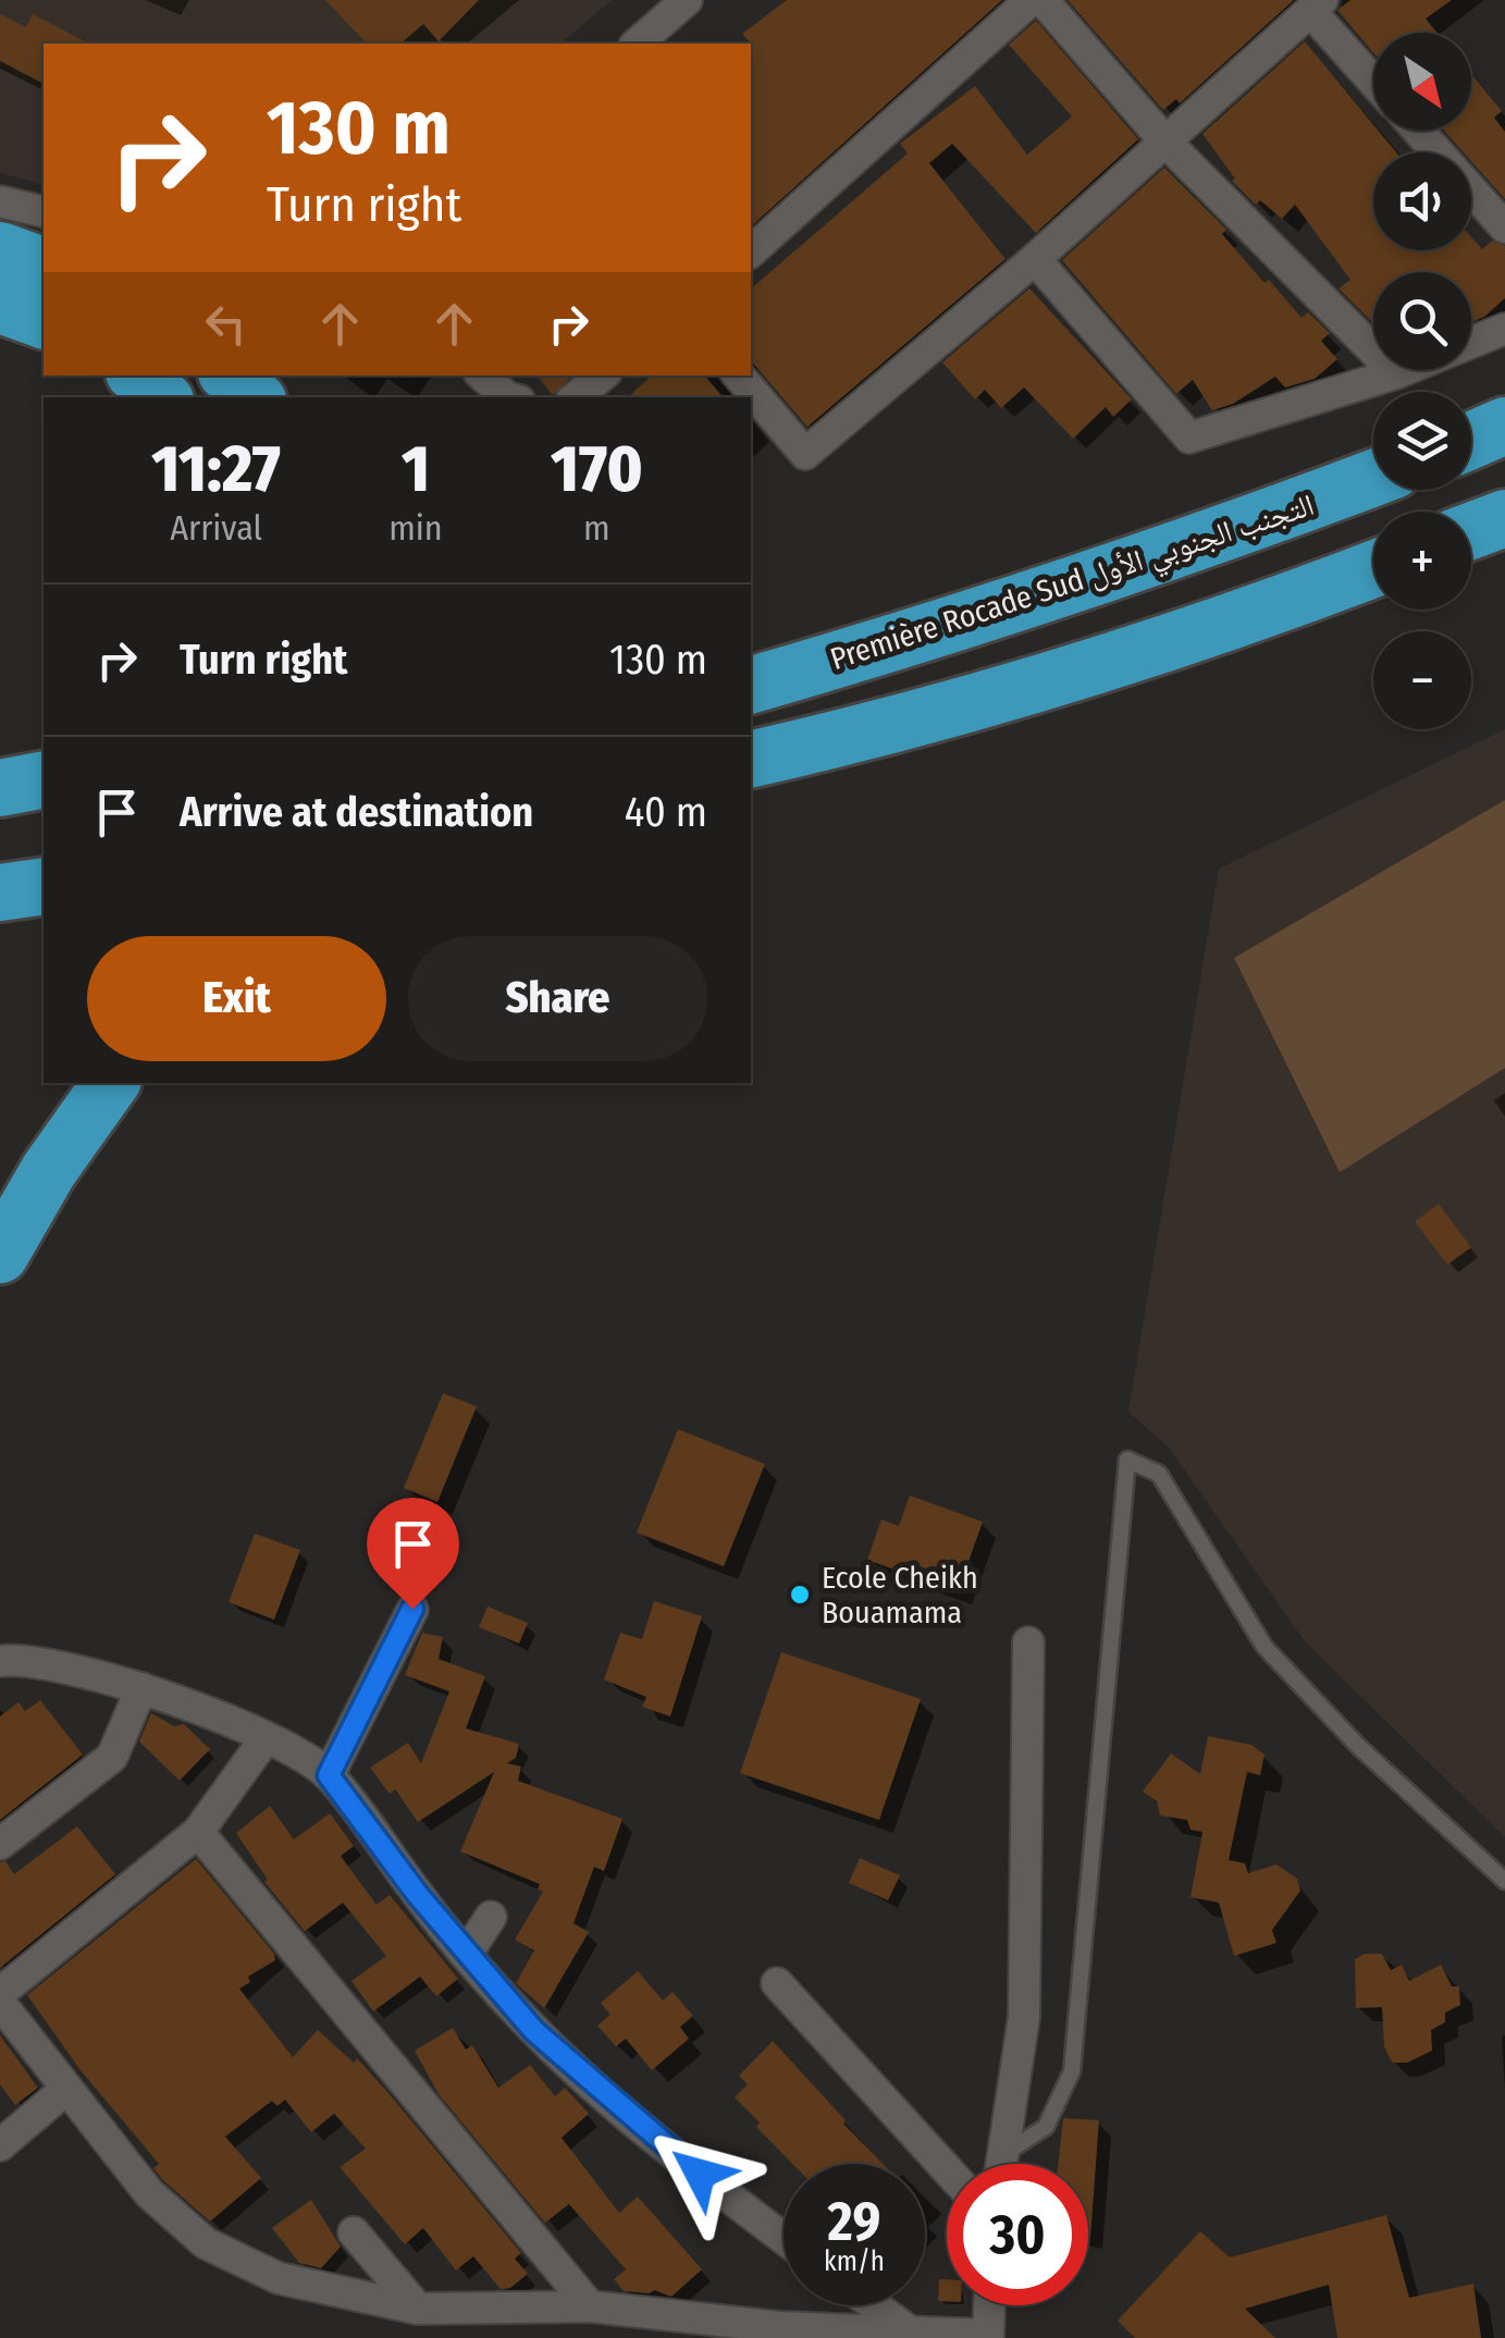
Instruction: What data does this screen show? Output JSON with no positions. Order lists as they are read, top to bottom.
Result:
{
  "streets": {
    "highway": ["Première Rocade Sud التجنب الجنوبي الأول"]
  },
  "places": ["Ecole Cheikh Bouamama"],
  "north": "bottom right",
  "page": {
    "map_buttons": ["+", "−"],
    "turn": ["130 m", "Turn right"],
    "eta": [
      "11:27",
      "Arrival",
      "1",
      "min",
      "170",
      "m"
    ],
    "list": [
      {
        "name": "Turn right",
        "value": "130 m"
      },
      {
        "name": "Arrive at destination",
        "value": "40 m"
      }
    ],
    "buttons": ["Exit", "Share"],
    "speed": "29 km/h",
    "limit": "30"
  }
}
